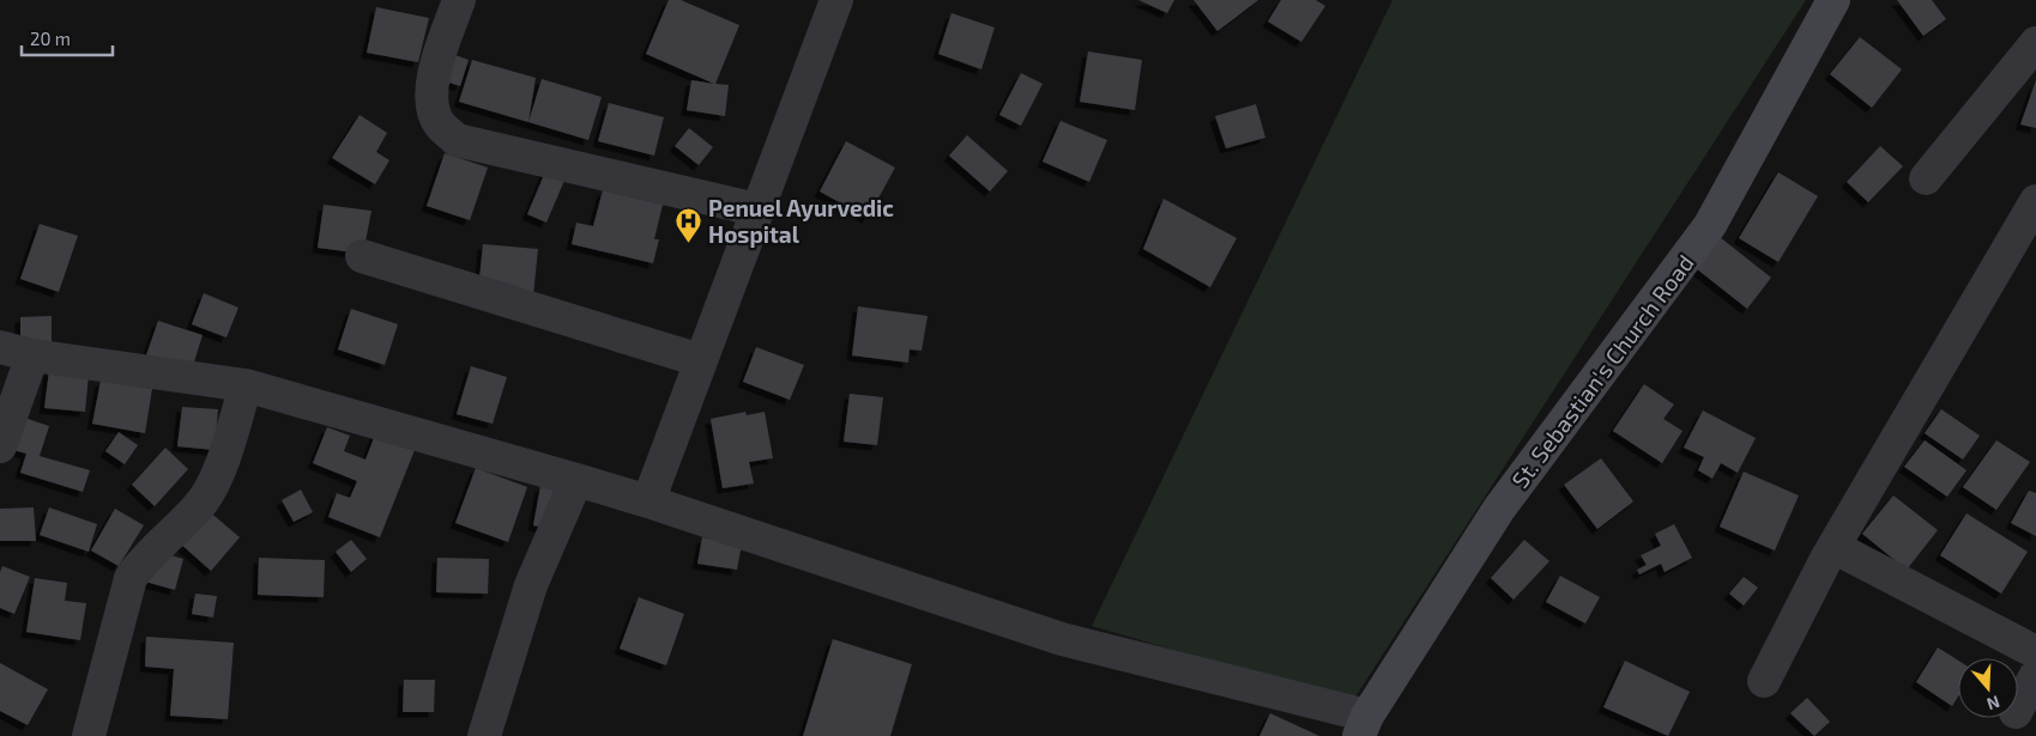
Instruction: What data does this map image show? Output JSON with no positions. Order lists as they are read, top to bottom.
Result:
{
  "streets": {
    "street": ["St. Sebastian's Church Road"]
  },
  "places": {
    "hospital": ["Penuel Ayurvedic Hospital"]
  },
  "scale_bar": "20 m",
  "north": "bottom"
}
